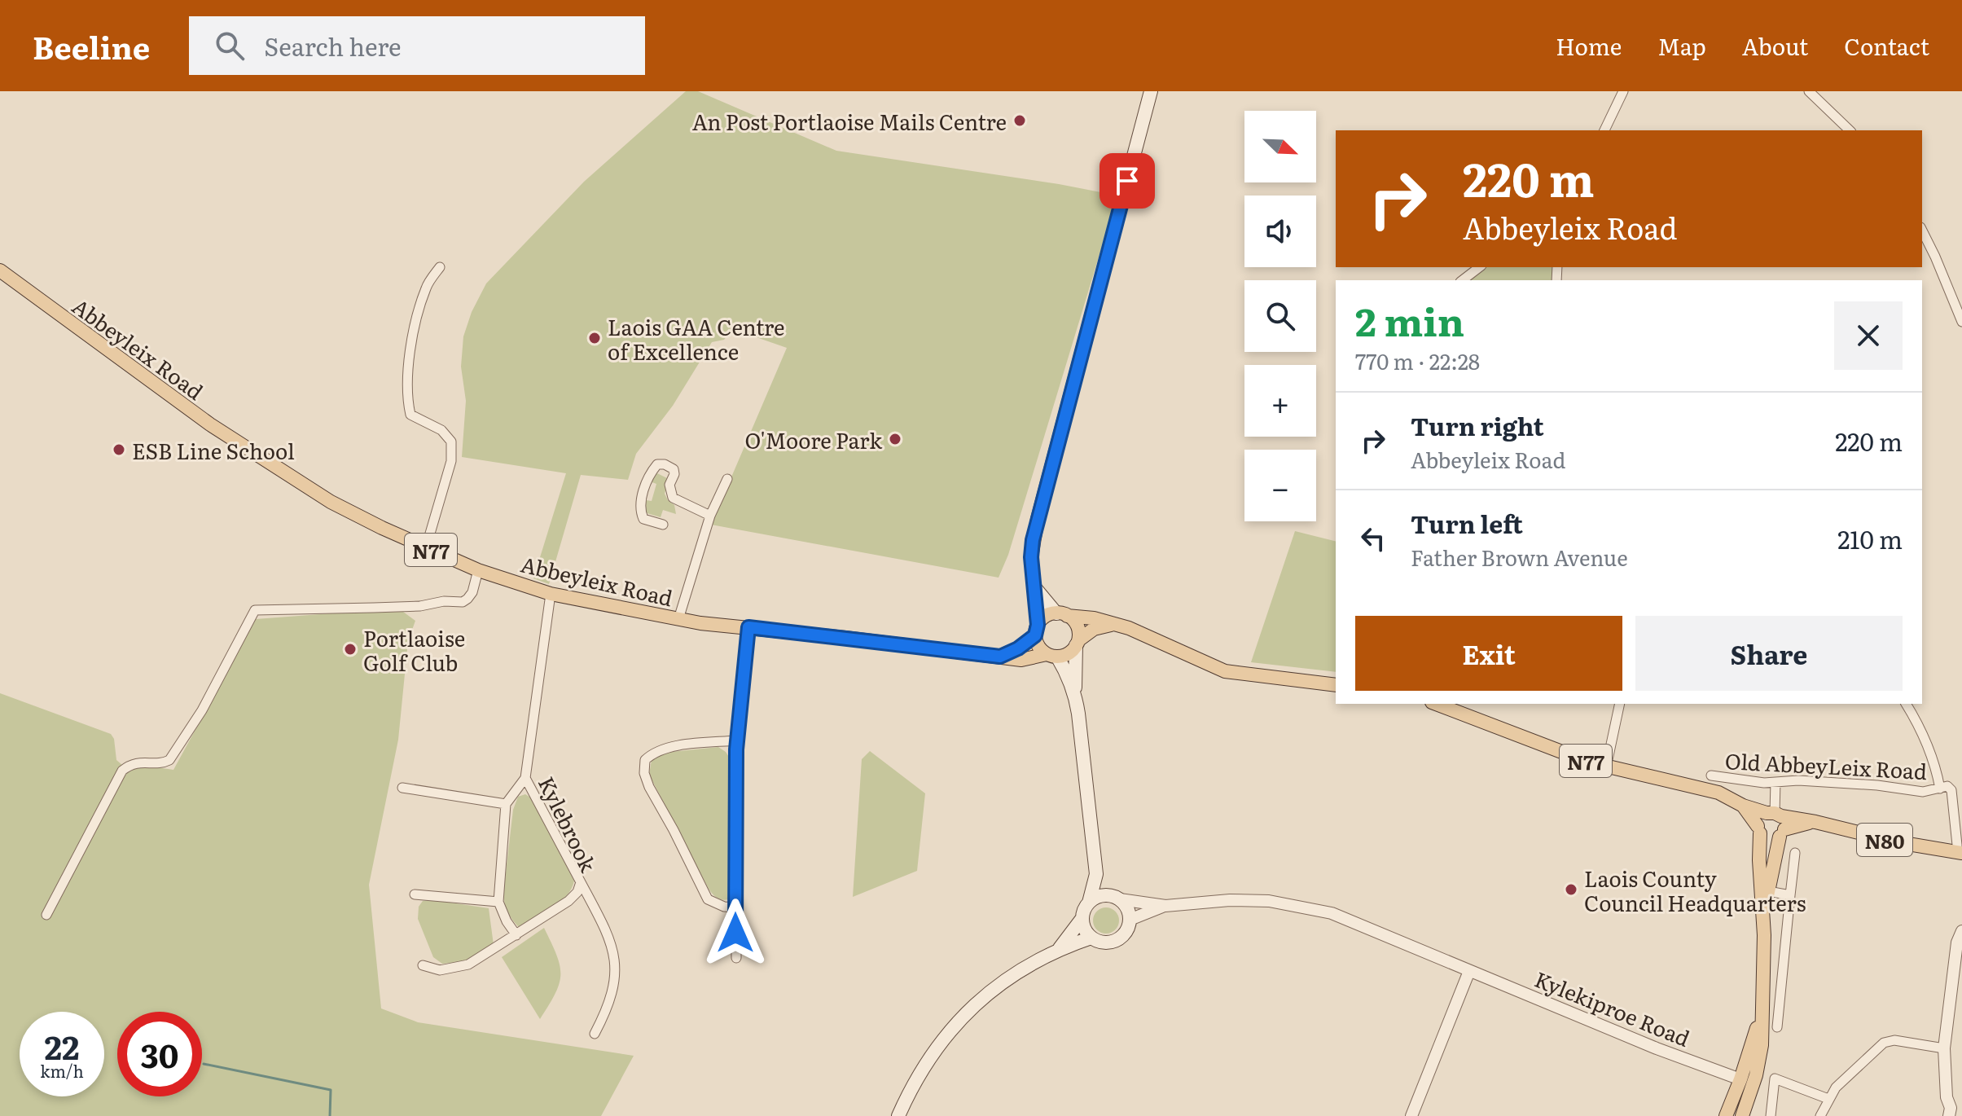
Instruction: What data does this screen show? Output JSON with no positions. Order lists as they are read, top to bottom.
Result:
{
  "streets": {
    "main road": ["Abbeyleix Road", "N77", "N80"],
    "street": ["Old AbbeyLeix Road", "Kylebrook", "Kylekiproe Road"]
  },
  "crossings": [
    ["Abbeyleix Road", "N77"],
    ["Abbeyleix Road", "Kylebrook"],
    ["N77", "N80"],
    ["Old AbbeyLeix Road", "N80"]
  ],
  "places": [
    "An Post Portlaoise Mails Centre",
    "Laois GAA Centre of Excellence",
    "O'Moore Park",
    "ESB Line School",
    "Portlaoise Golf Club",
    "Laois County Council Headquarters"
  ],
  "north": "bottom right",
  "page": {
    "header": "Beeline",
    "search": "Search here",
    "nav": [
      "Home",
      "Map",
      "About",
      "Contact"
    ],
    "map_buttons": ["+", "−"],
    "turn": ["220 m", "Abbeyleix Road"],
    "heading": ["2 min", "770 m · 22:28"],
    "list": [
      {
        "name": "Turn right",
        "note": "Abbeyleix Road",
        "value": "220 m"
      },
      {
        "name": "Turn left",
        "note": "Father Brown Avenue",
        "value": "210 m"
      }
    ],
    "buttons": ["Exit", "Share"],
    "speed": "22 km/h",
    "limit": "30"
  }
}
